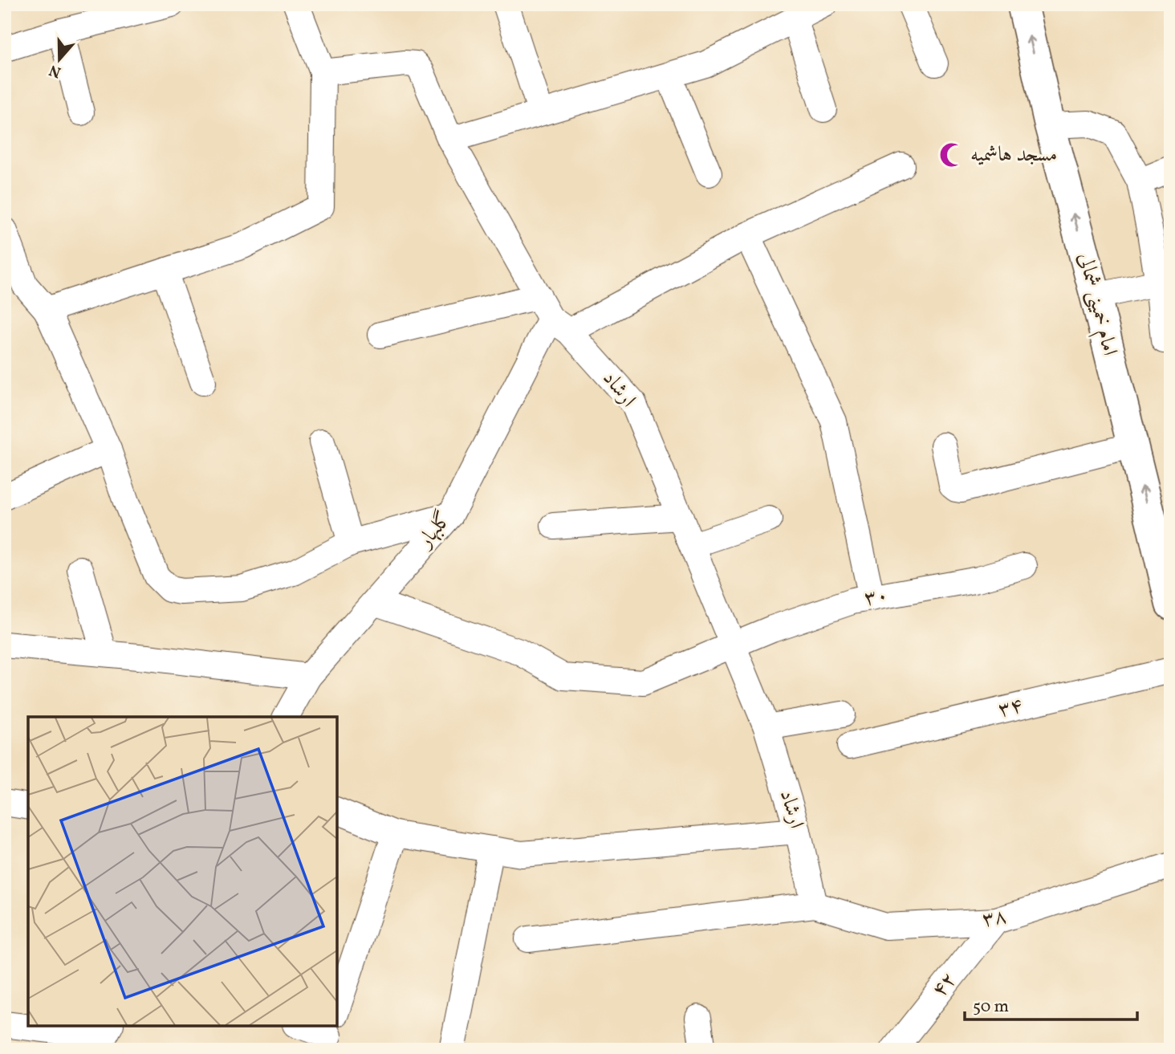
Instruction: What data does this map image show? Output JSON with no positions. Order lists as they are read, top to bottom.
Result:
{
  "streets": {
    "main road": ["امام خمینی شمالی"],
    "street": [
      "ارشاد",
      "گلبهار",
      "۳۰",
      "۳۴",
      "۳۸",
      "۴۲"
    ]
  },
  "crossings": [
    ["ارشاد", "گلبهار"],
    ["ارشاد", "۳۰"],
    ["ارشاد", "۳۸"],
    ["گلبهار", "۳۰"],
    ["۳۸", "۴۲"]
  ],
  "one_way": ["امام خمینی شمالی"],
  "places": {
    "mosque": ["مسجد هاشمیه"]
  },
  "scale_bar": "50 m",
  "north": "bottom"
}
